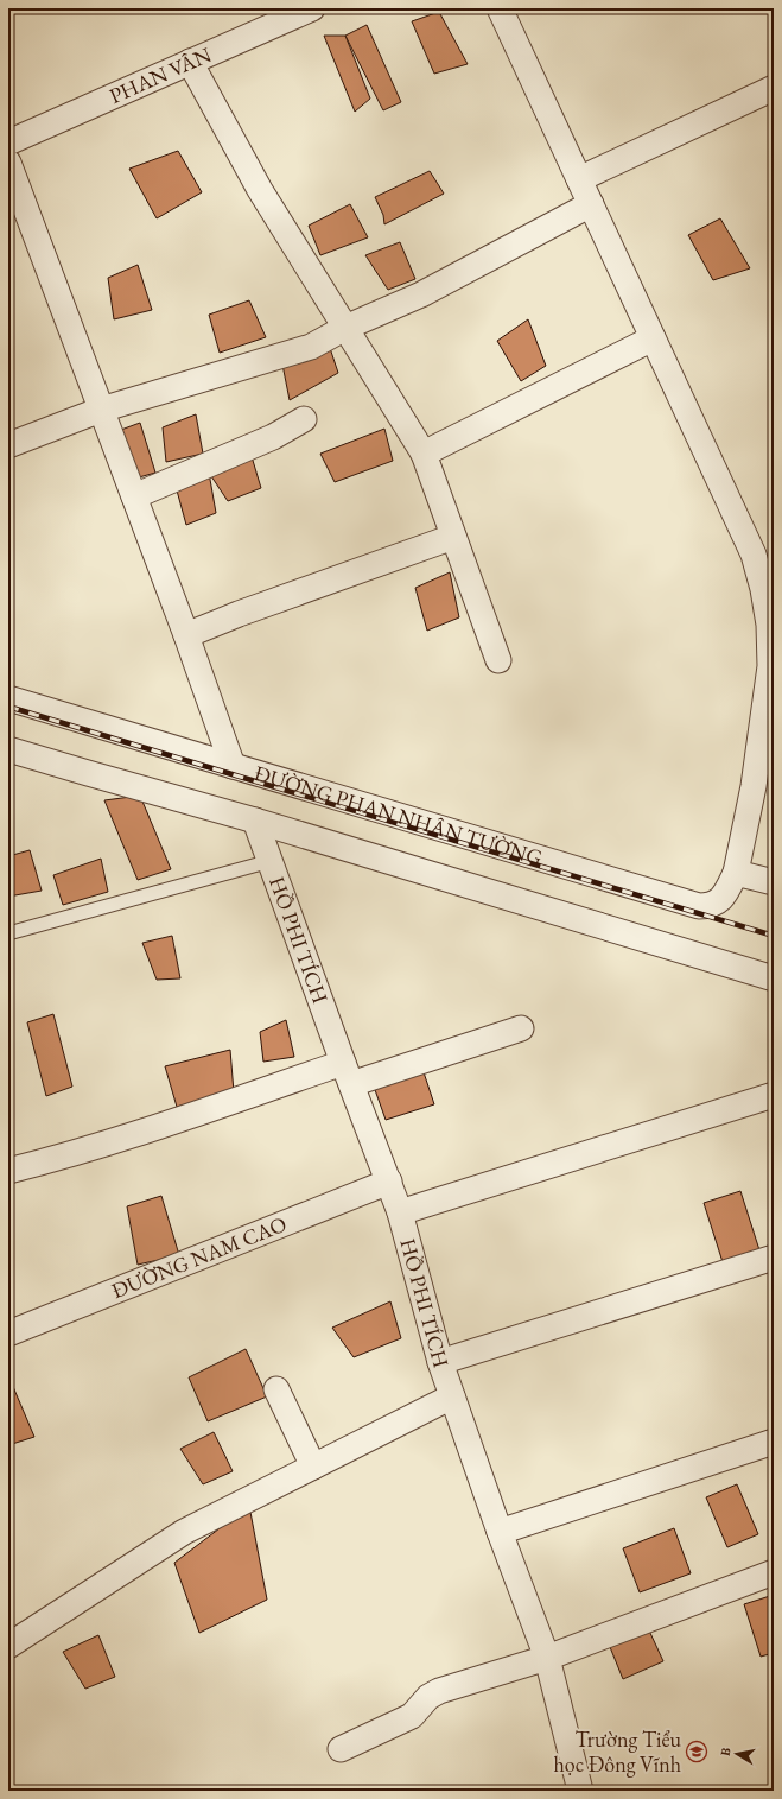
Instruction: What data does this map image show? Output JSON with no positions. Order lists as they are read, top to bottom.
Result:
{
  "streets": {
    "street": [
      "PHAN VÂN",
      "ĐƯỜNG PHAN NHÂN TƯỜNG",
      "HỒ PHI TÍCH",
      "ĐƯỜNG NAM CAO"
    ]
  },
  "crossings": [
    ["HỒ PHI TÍCH", "ĐƯỜNG NAM CAO"]
  ],
  "places": {
    "school or university": ["Trường Tiểu học Đông Vĩnh"]
  },
  "north": "left"
}
